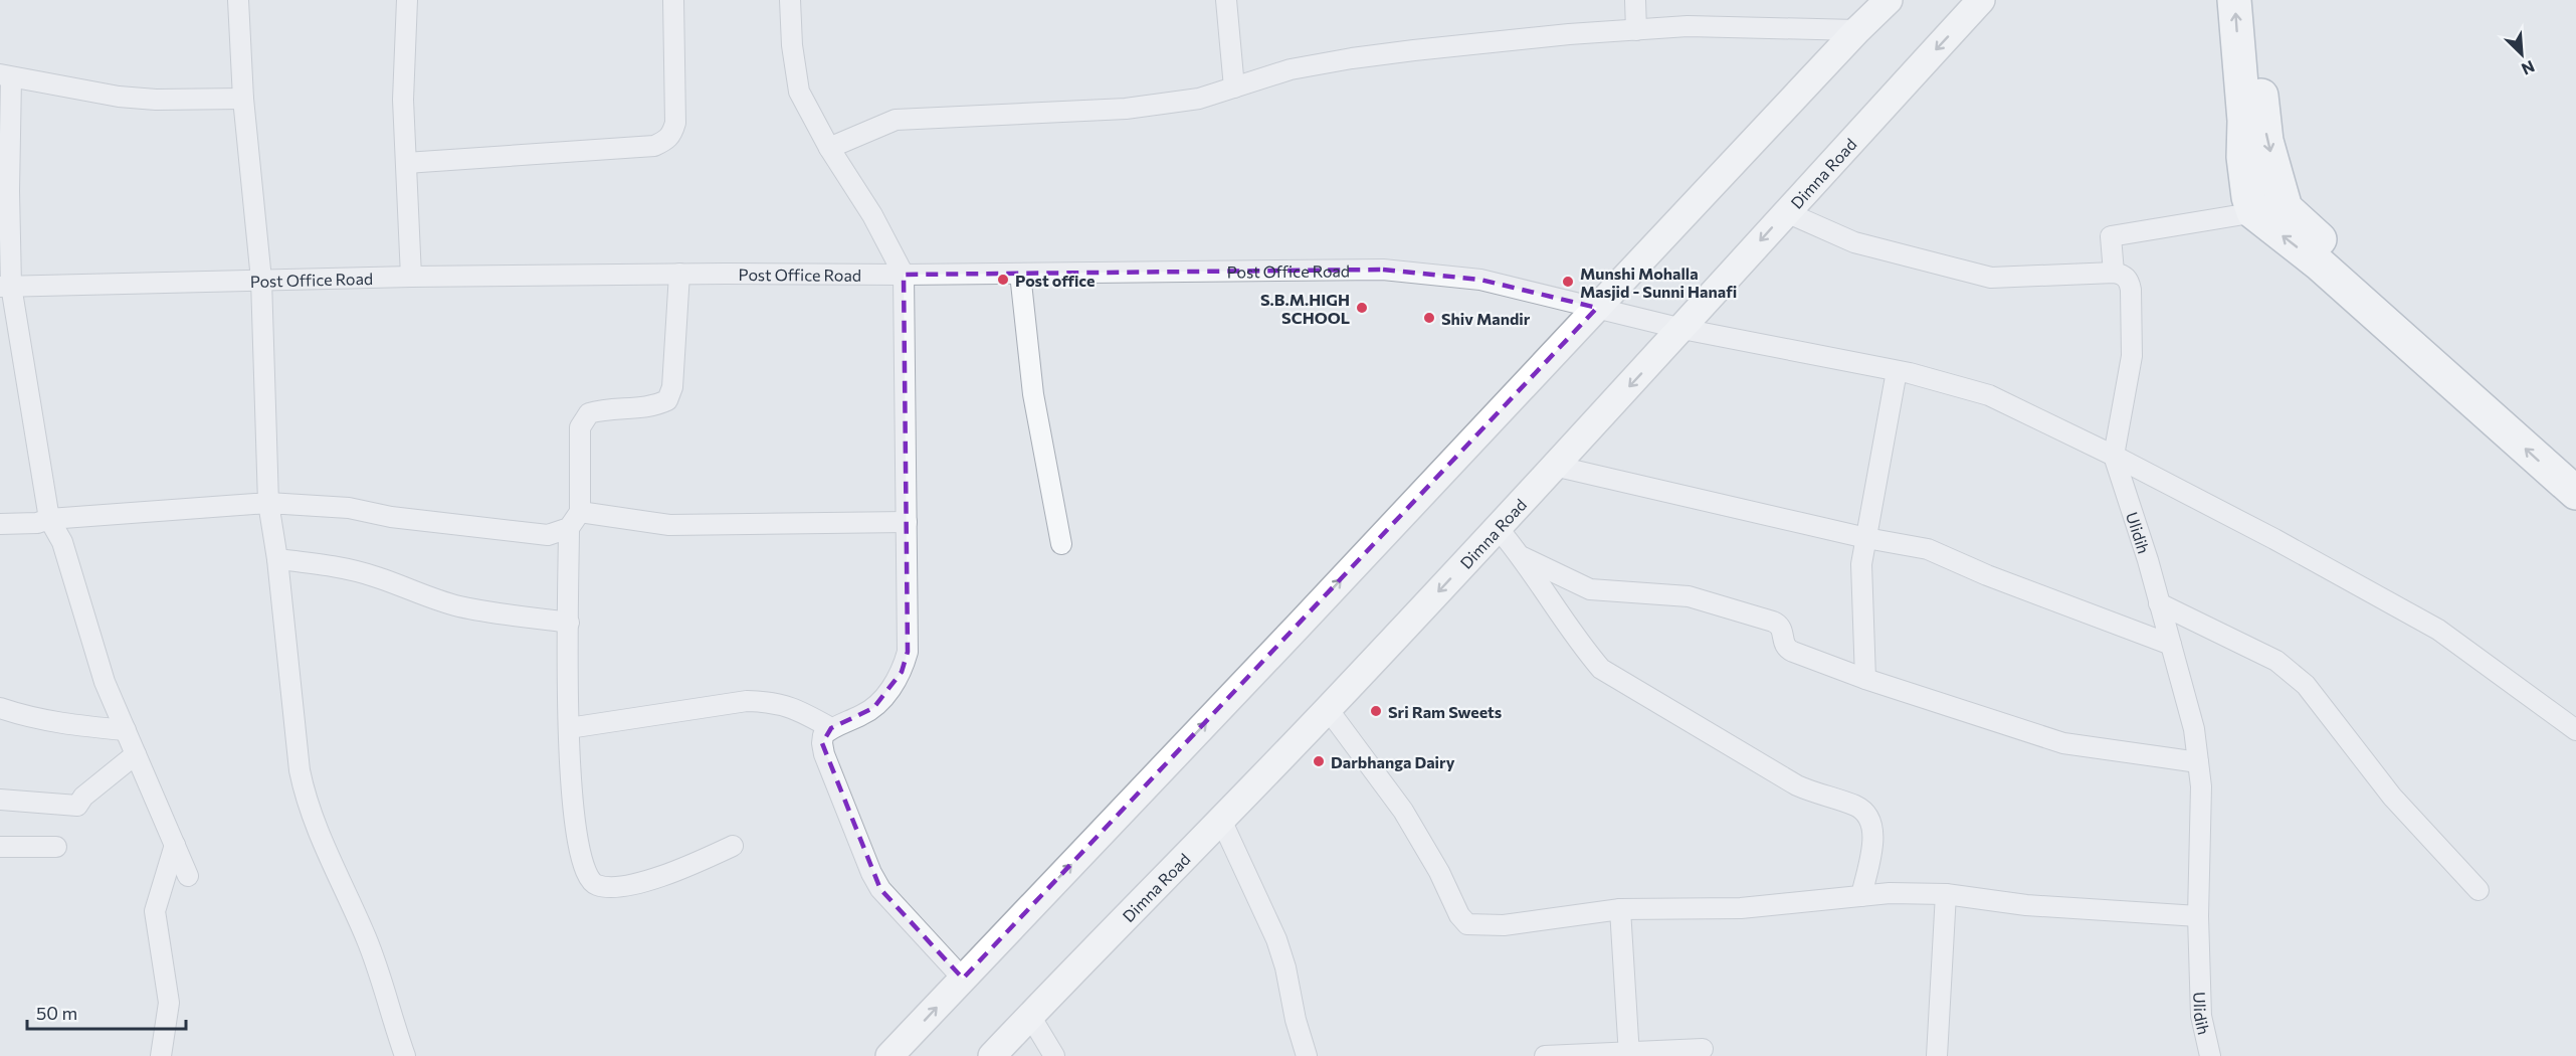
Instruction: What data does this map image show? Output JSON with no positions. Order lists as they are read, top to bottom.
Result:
{
  "streets": {
    "street": ["Dimna Road", "Post Office Road", "Ulidih"]
  },
  "crossings": [
    ["Dimna Road", "Post Office Road"]
  ],
  "places": [
    "Post office",
    "Munshi Mohalla Masjid - Sunni Hanafi",
    "S.B.M.HIGH SCHOOL",
    "Shiv Mandir",
    "Sri Ram Sweets",
    "Darbhanga Dairy"
  ],
  "scale_bar": "50 m",
  "north": "bottom right"
}
